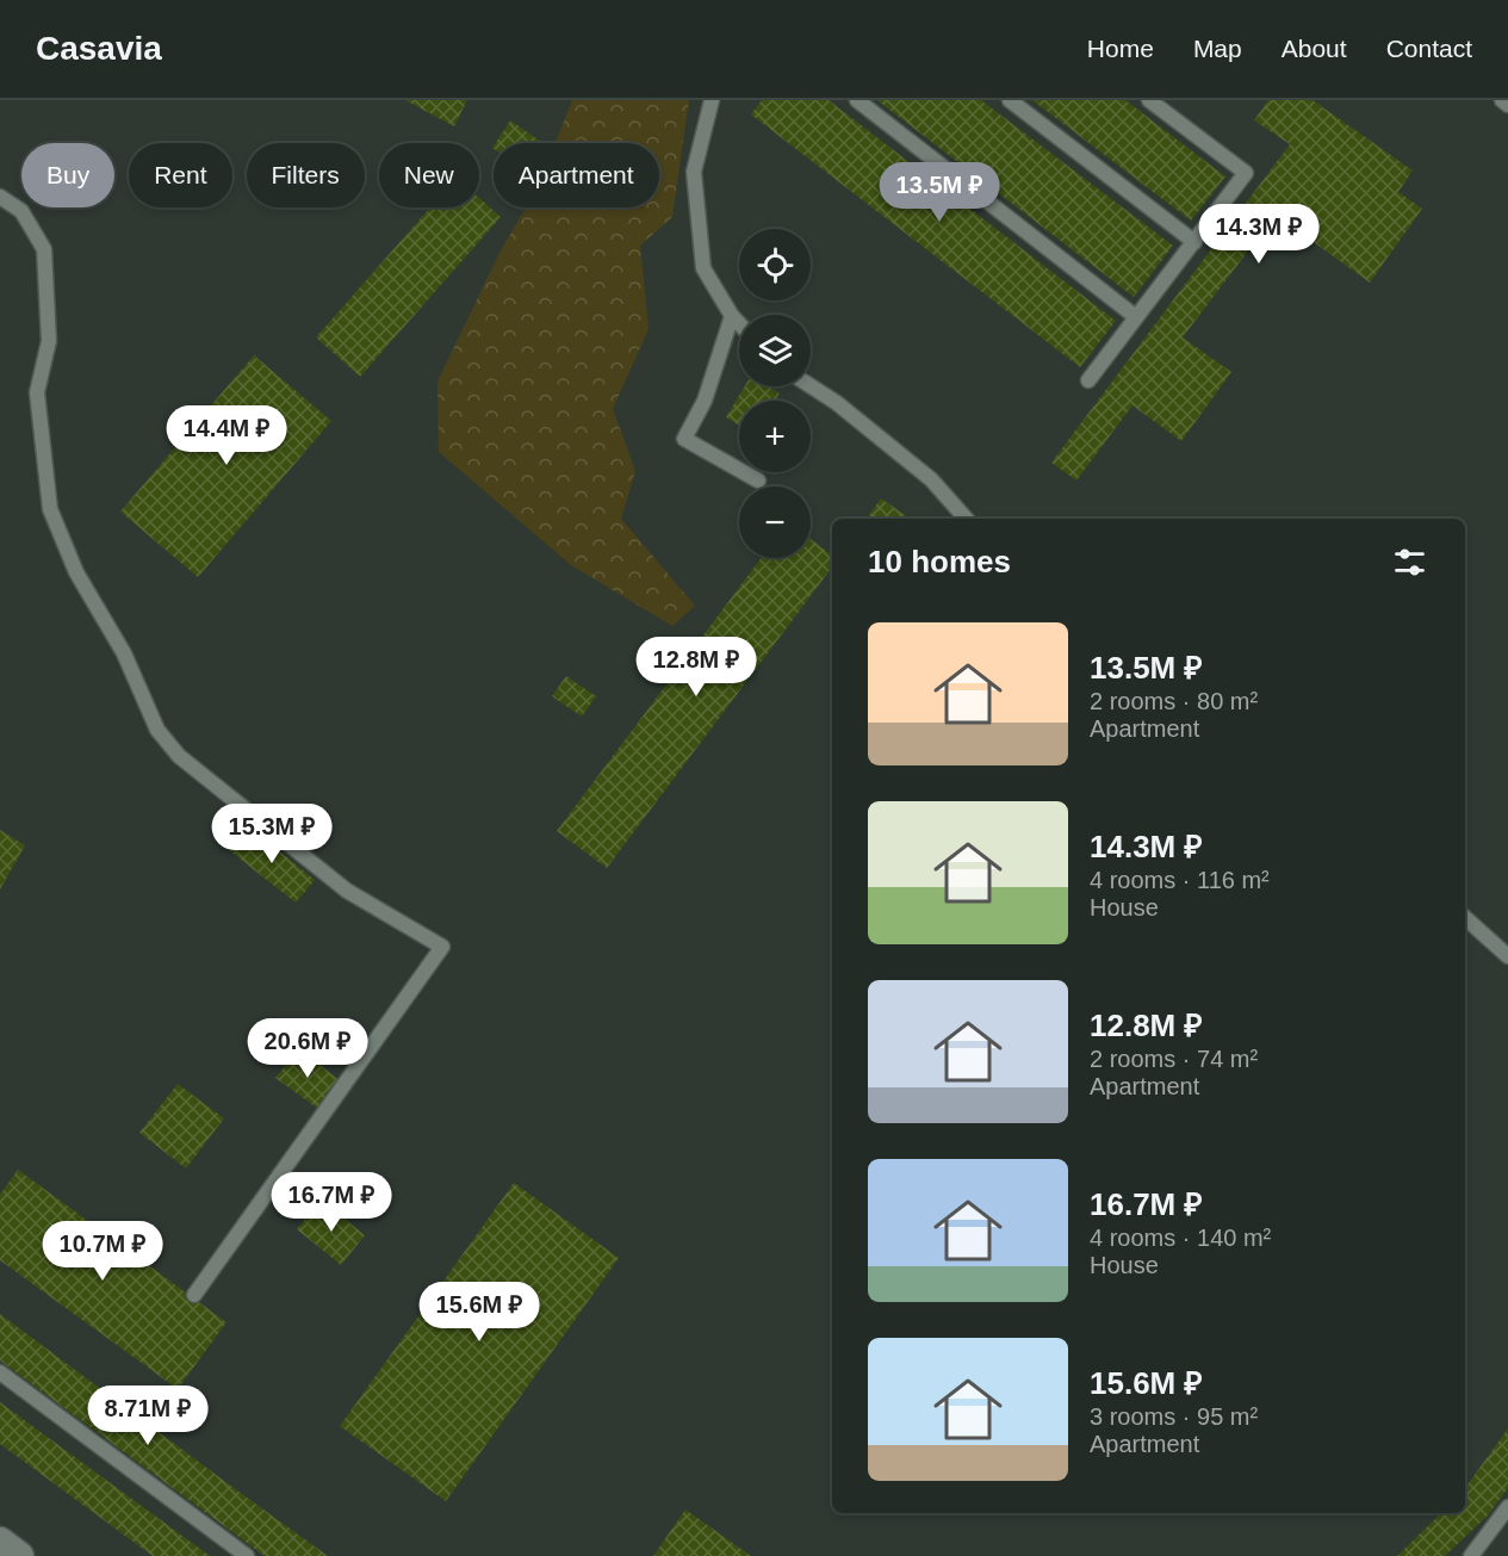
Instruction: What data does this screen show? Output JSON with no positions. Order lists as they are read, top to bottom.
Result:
{
  "page": {
    "header": "Casavia",
    "nav": [
      "Home",
      "Map",
      "About",
      "Contact"
    ],
    "chip": [
      "Buy",
      "Rent",
      "Filters",
      "New",
      "Apartment"
    ],
    "price": [
      "13.5M ₽",
      "14.3M ₽",
      "14.4M ₽",
      "12.8M ₽",
      "15.3M ₽",
      "20.6M ₽",
      "16.7M ₽",
      "10.7M ₽",
      "15.6M ₽",
      "8.71M ₽"
    ],
    "map_buttons": ["+", "−"],
    "heading": "10 homes",
    "list": [
      {
        "name": "13.5M ₽",
        "note": "2 rooms · 80 m² · Apartment"
      },
      {
        "name": "14.3M ₽",
        "note": "4 rooms · 116 m² · House"
      },
      {
        "name": "12.8M ₽",
        "note": "2 rooms · 74 m² · Apartment"
      },
      {
        "name": "16.7M ₽",
        "note": "4 rooms · 140 m² · House"
      },
      {
        "name": "15.6M ₽",
        "note": "3 rooms · 95 m² · Apartment"
      }
    ]
  }
}
